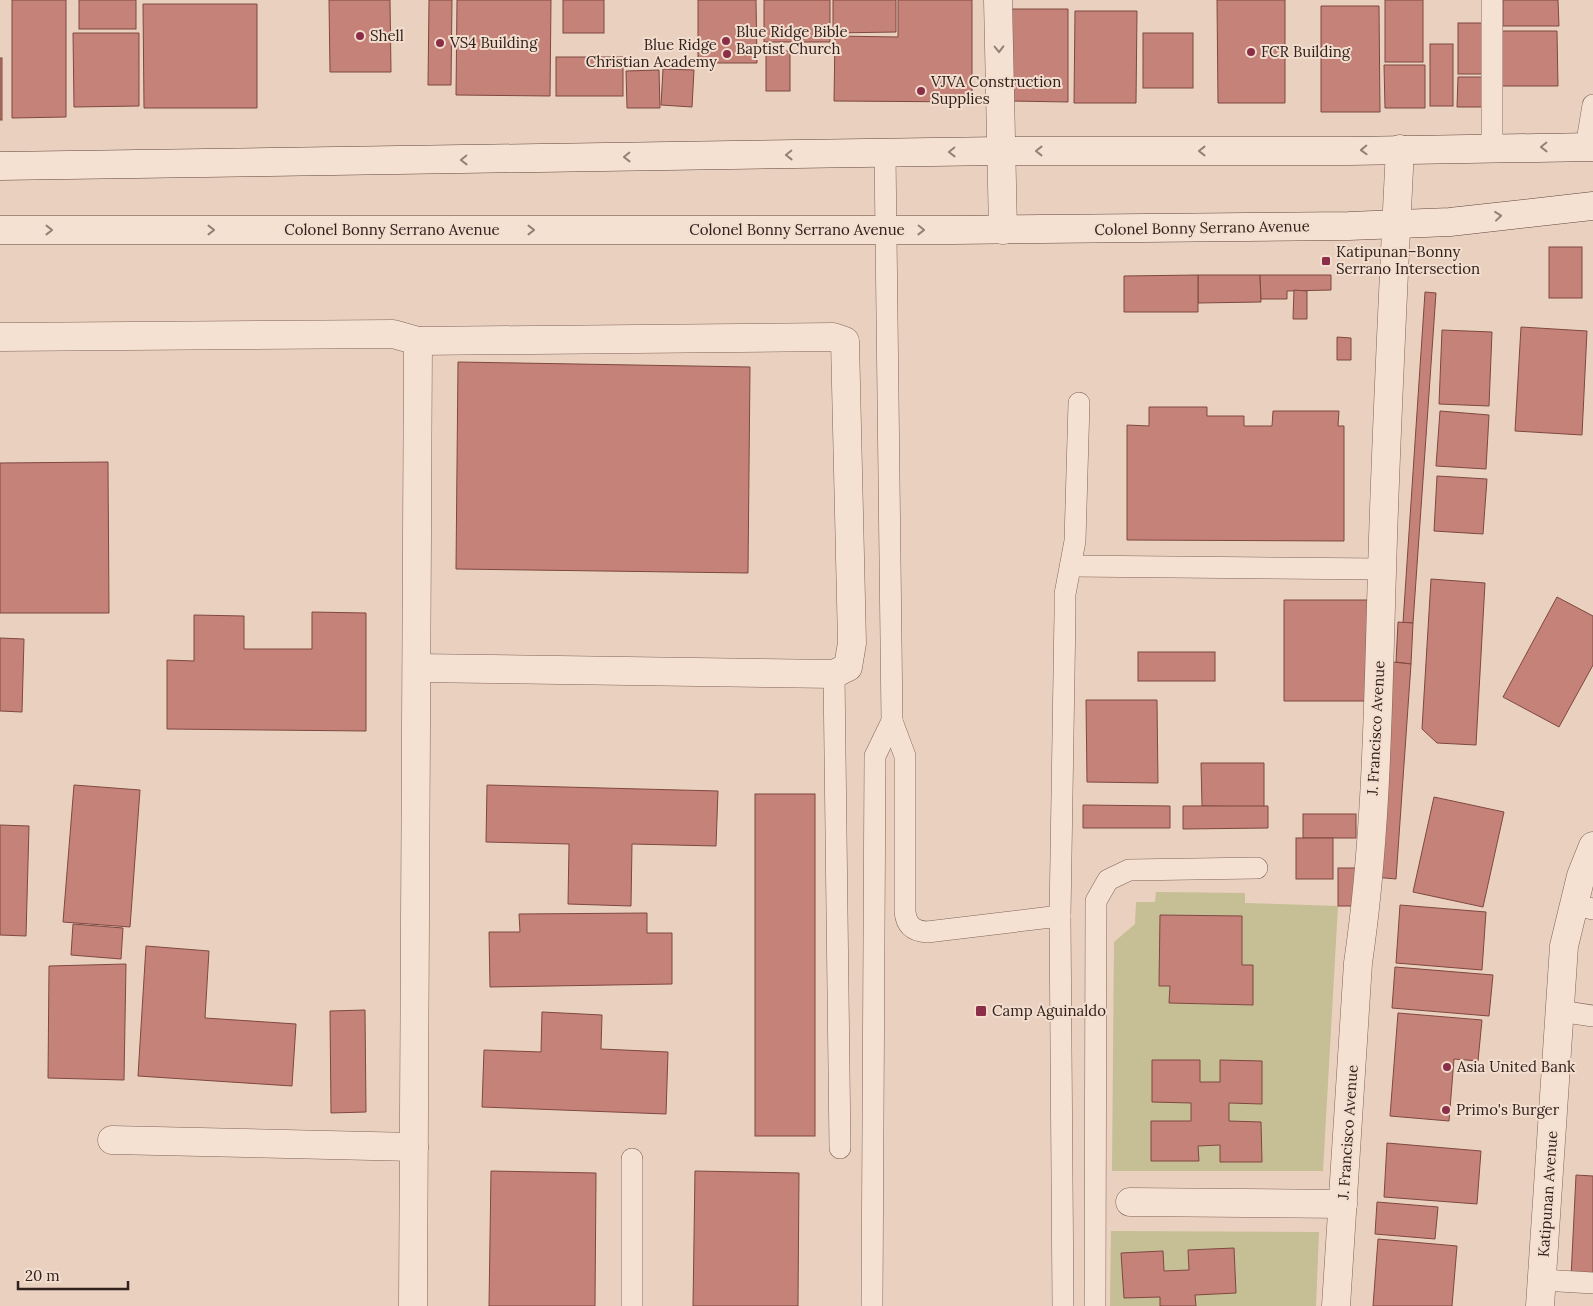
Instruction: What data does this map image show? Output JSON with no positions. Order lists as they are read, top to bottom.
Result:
{
  "streets": {
    "street": ["Colonel Bonny Serrano Avenue", "J. Francisco Avenue", "Katipunan Avenue"]
  },
  "crossings": [
    ["Colonel Bonny Serrano Avenue", "J. Francisco Avenue"]
  ],
  "places": {
    "other": [
      "Shell",
      "Blue Ridge Bible Baptist Church",
      "VS4 Building",
      "FCR Building",
      "Blue Ridge Christian Academy",
      "VJVA Construction Supplies",
      "Asia United Bank",
      "Primo's Burger"
    ],
    "transit": ["Katipunan–Bonny Serrano Intersection", "Camp Aguinaldo"]
  },
  "scale_bar": "20 m"
}
